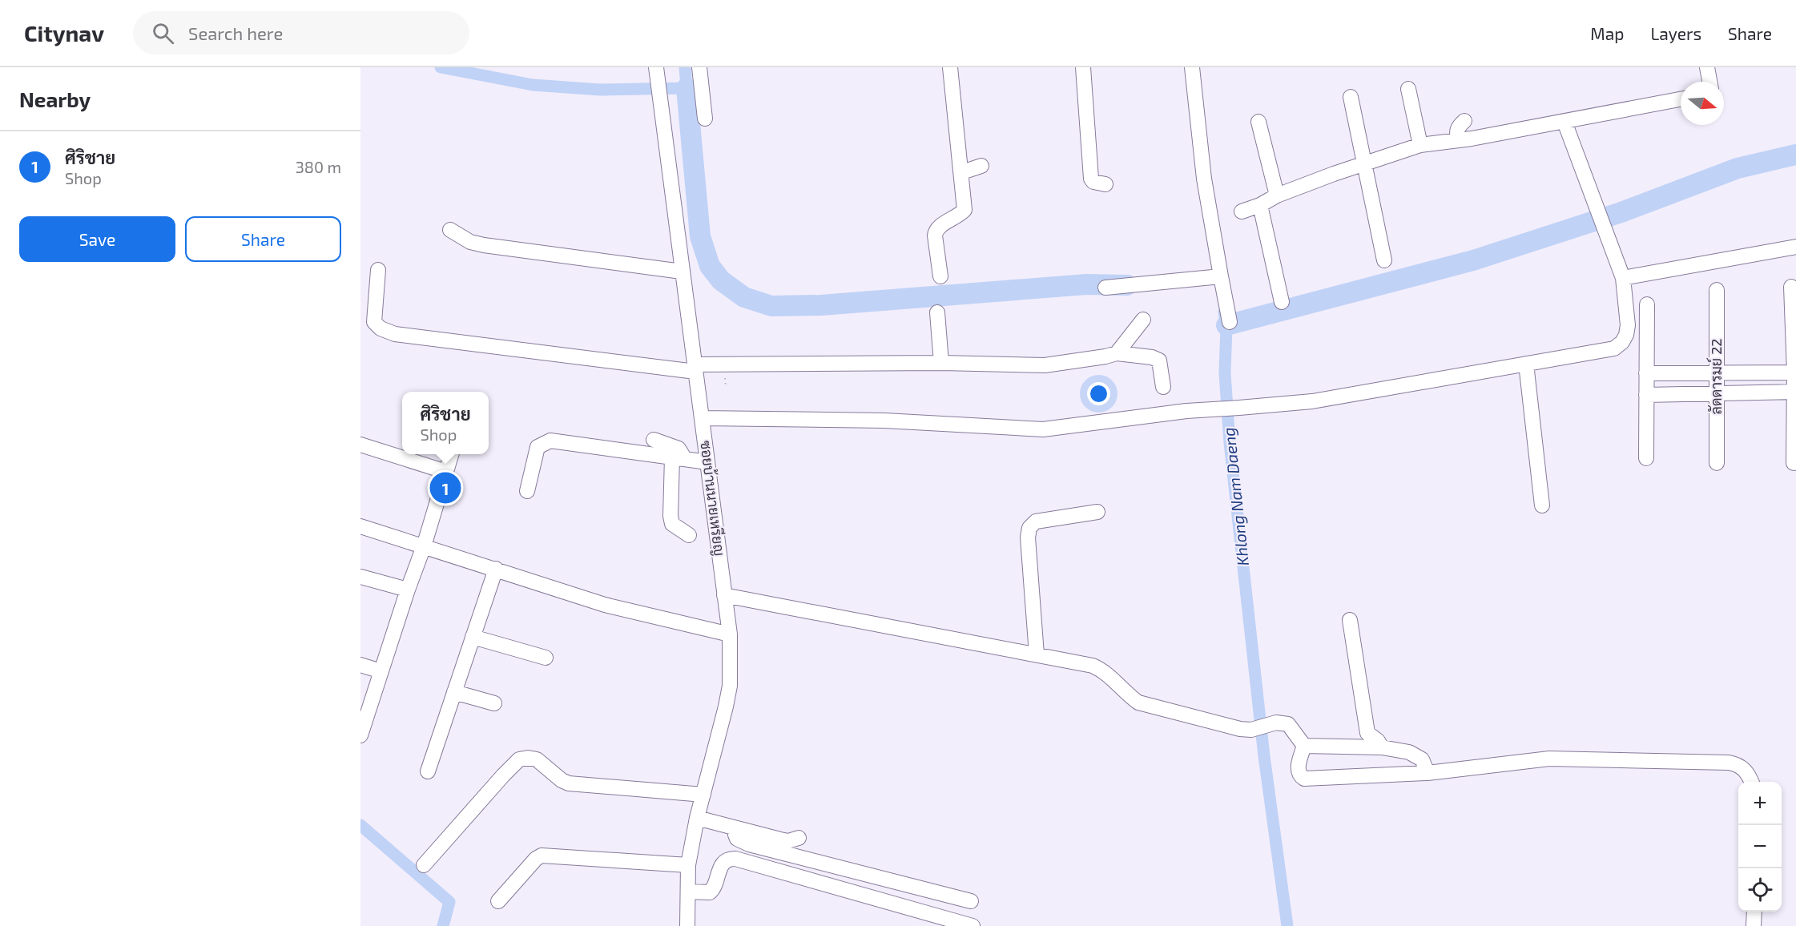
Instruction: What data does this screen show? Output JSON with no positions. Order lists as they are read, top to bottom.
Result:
{
  "streets": {
    "street": ["ลัดดารมย์ 22", "ซอยบ้านนายเหรียญ"]
  },
  "water": ["Khlong Nam Daeng"],
  "north": "right",
  "page": {
    "header": "Citynav",
    "search": "Search here",
    "nav": ["Map", "Layers", "Share"],
    "heading": "Nearby",
    "list": [
      {
        "mark": "1",
        "name": "ศิริชาย",
        "note": "Shop",
        "value": "380 m"
      }
    ],
    "buttons": ["Save", "Share"],
    "popup": ["ศิริชาย", "Shop"],
    "pins": "1",
    "map_buttons": ["+", "−"]
  }
}
